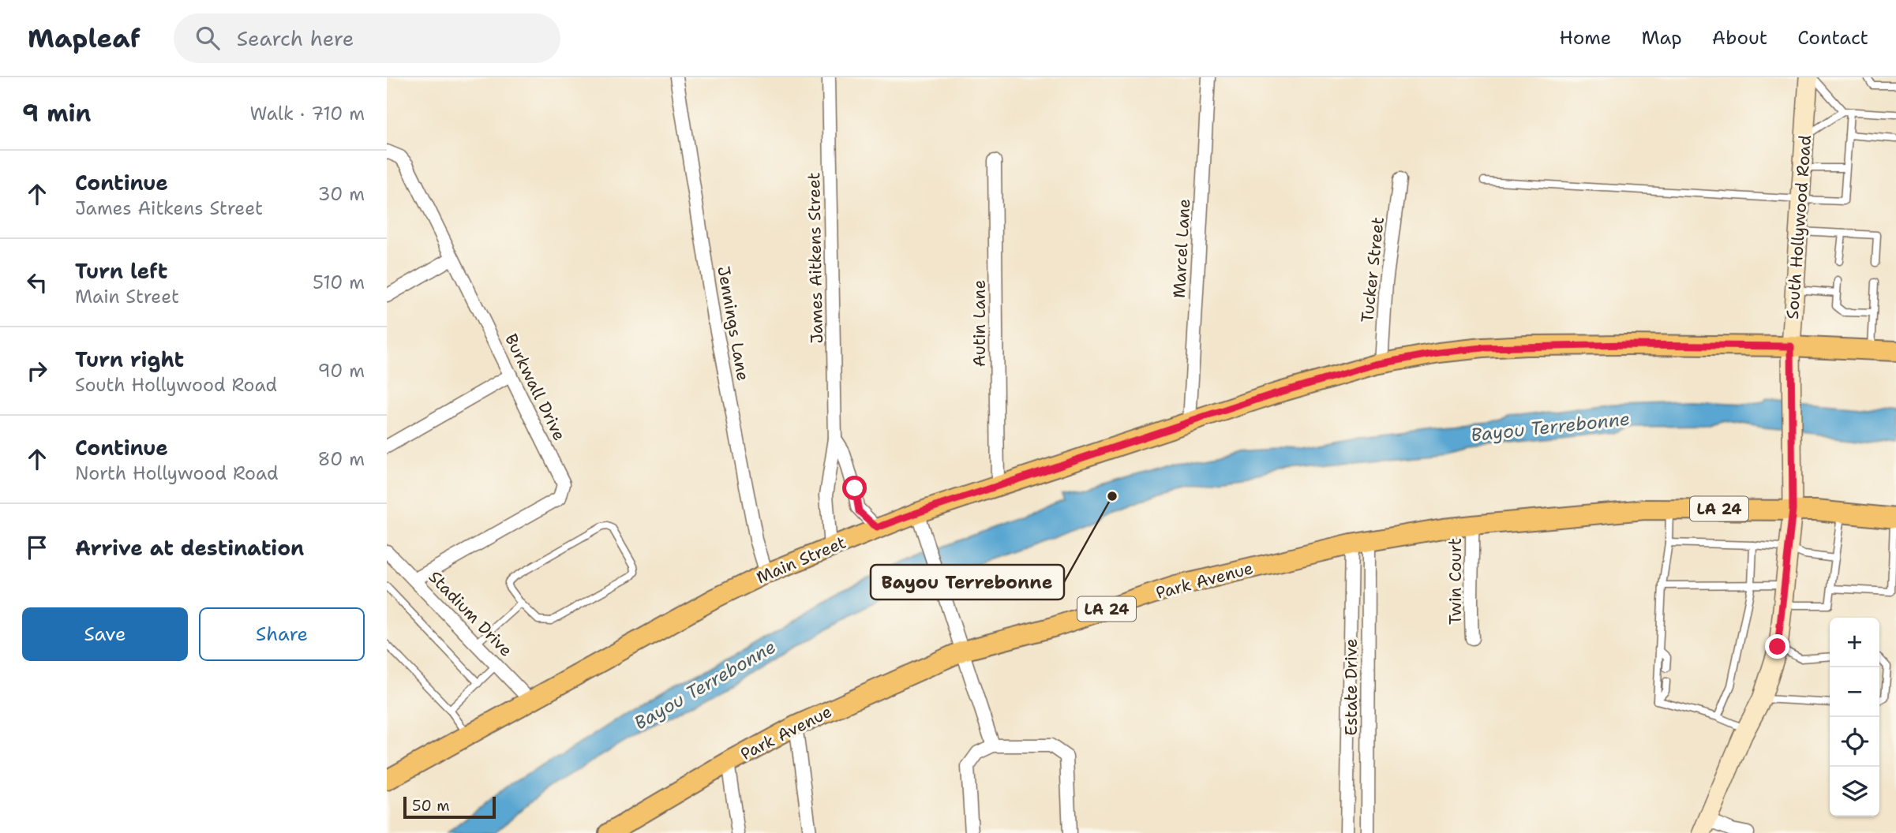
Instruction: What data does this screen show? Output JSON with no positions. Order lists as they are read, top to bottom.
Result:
{
  "streets": {
    "main road": [
      "South Hollywood Road",
      "LA 24",
      "Main Street",
      "Park Avenue"
    ],
    "street": [
      "Marcel Lane",
      "James Aitkens Street",
      "Tucker Street",
      "Jennings Lane",
      "Autin Lane",
      "Burkwall Drive",
      "Twin Court",
      "Stadium Drive",
      "Estate Drive"
    ]
  },
  "crossings": [
    ["South Hollywood Road", "Main Street"],
    ["South Hollywood Road", "Park Avenue"],
    ["Marcel Lane", "Main Street"],
    ["James Aitkens Street", "Main Street"],
    ["Tucker Street", "Main Street"],
    ["Jennings Lane", "Main Street"],
    ["Autin Lane", "Main Street"],
    ["Burkwall Drive", "Stadium Drive"],
    ["LA 24", "Park Avenue"],
    ["Main Street", "Stadium Drive"],
    ["Park Avenue", "Twin Court"],
    ["Park Avenue", "Estate Drive"]
  ],
  "water": ["Bayou Terrebonne"],
  "places": ["Bayou Terrebonne"],
  "scale_bar": "50 m",
  "page": {
    "header": "Mapleaf",
    "search": "Search here",
    "nav": [
      "Home",
      "Map",
      "About",
      "Contact"
    ],
    "heading": ["9 min", "Walk · 710 m"],
    "list": [
      ["Continue", "James Aitkens Street", "30 m"],
      ["Turn left", "Main Street", "510 m"],
      ["Turn right", "South Hollywood Road", "90 m"],
      ["Continue", "North Hollywood Road", "80 m"],
      "Arrive at destination"
    ],
    "buttons": ["Save", "Share"],
    "map_buttons": ["+", "−"],
    "scale": "50 m"
  }
}
